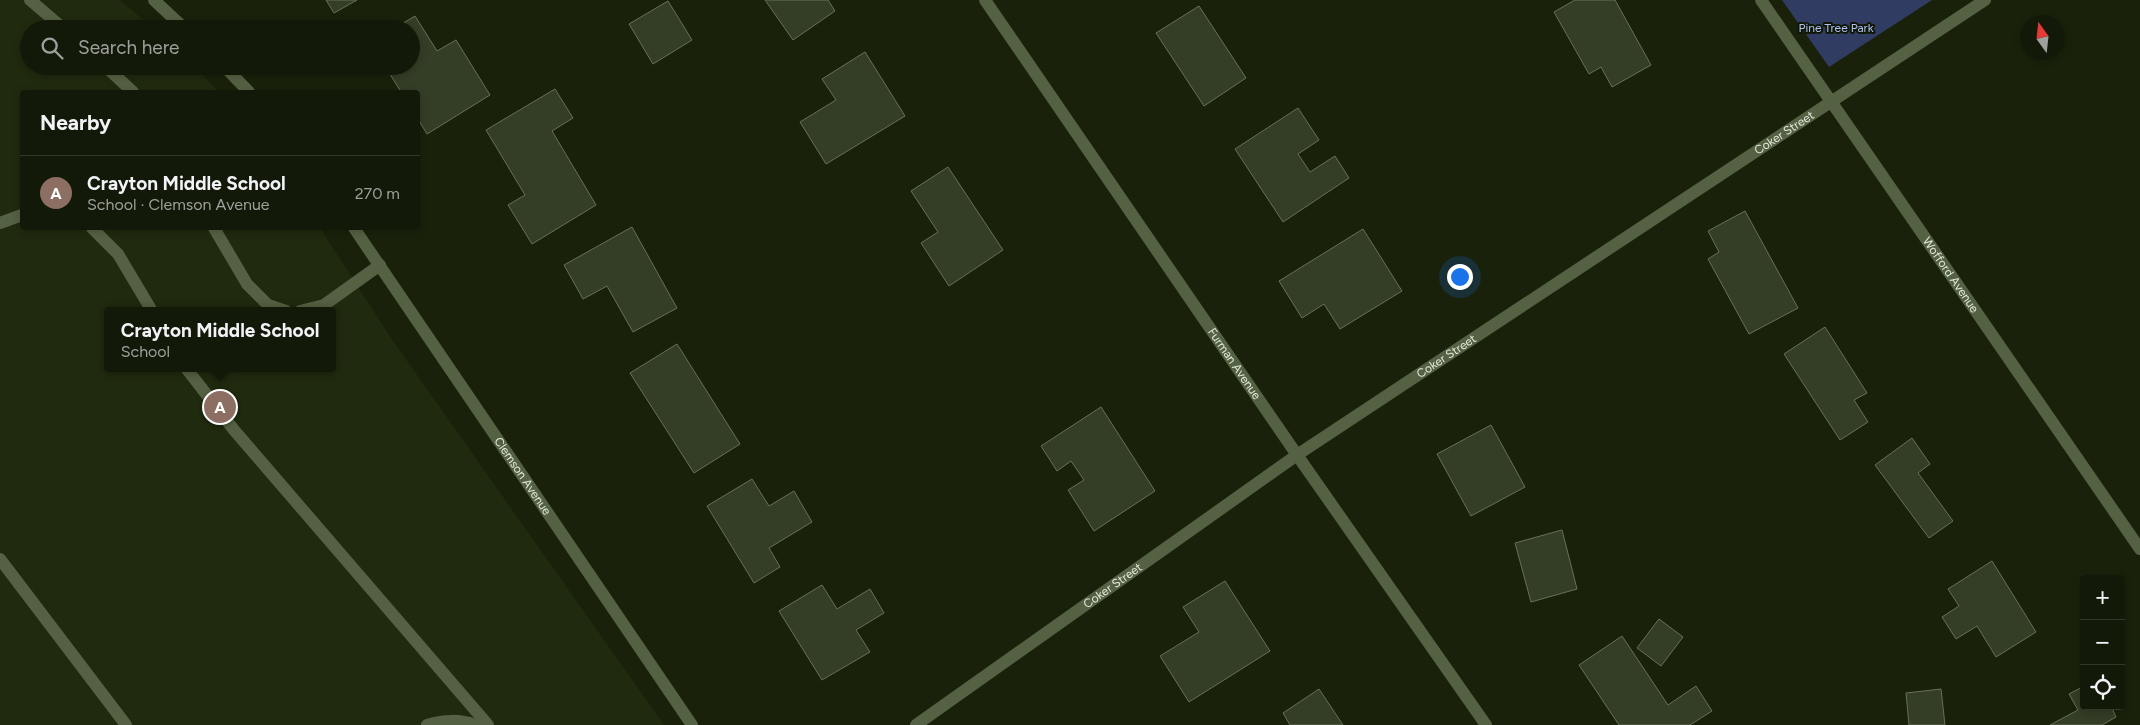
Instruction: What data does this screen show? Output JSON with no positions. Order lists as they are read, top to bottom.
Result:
{
  "streets": {
    "street": [
      "Coker Street",
      "Wofford Avenue",
      "Furman Avenue",
      "Clemson Avenue"
    ]
  },
  "crossings": [
    ["Coker Street", "Wofford Avenue"],
    ["Coker Street", "Furman Avenue"]
  ],
  "parks": ["Pine Tree Park"],
  "north": "top",
  "page": {
    "search": "Search here",
    "heading": "Nearby",
    "list": [
      {
        "mark": "A",
        "name": "Crayton Middle School",
        "note": "School · Clemson Avenue",
        "value": "270 m"
      }
    ],
    "popup": ["Crayton Middle School", "School"],
    "pins": "A",
    "map_buttons": ["+", "−"]
  }
}
